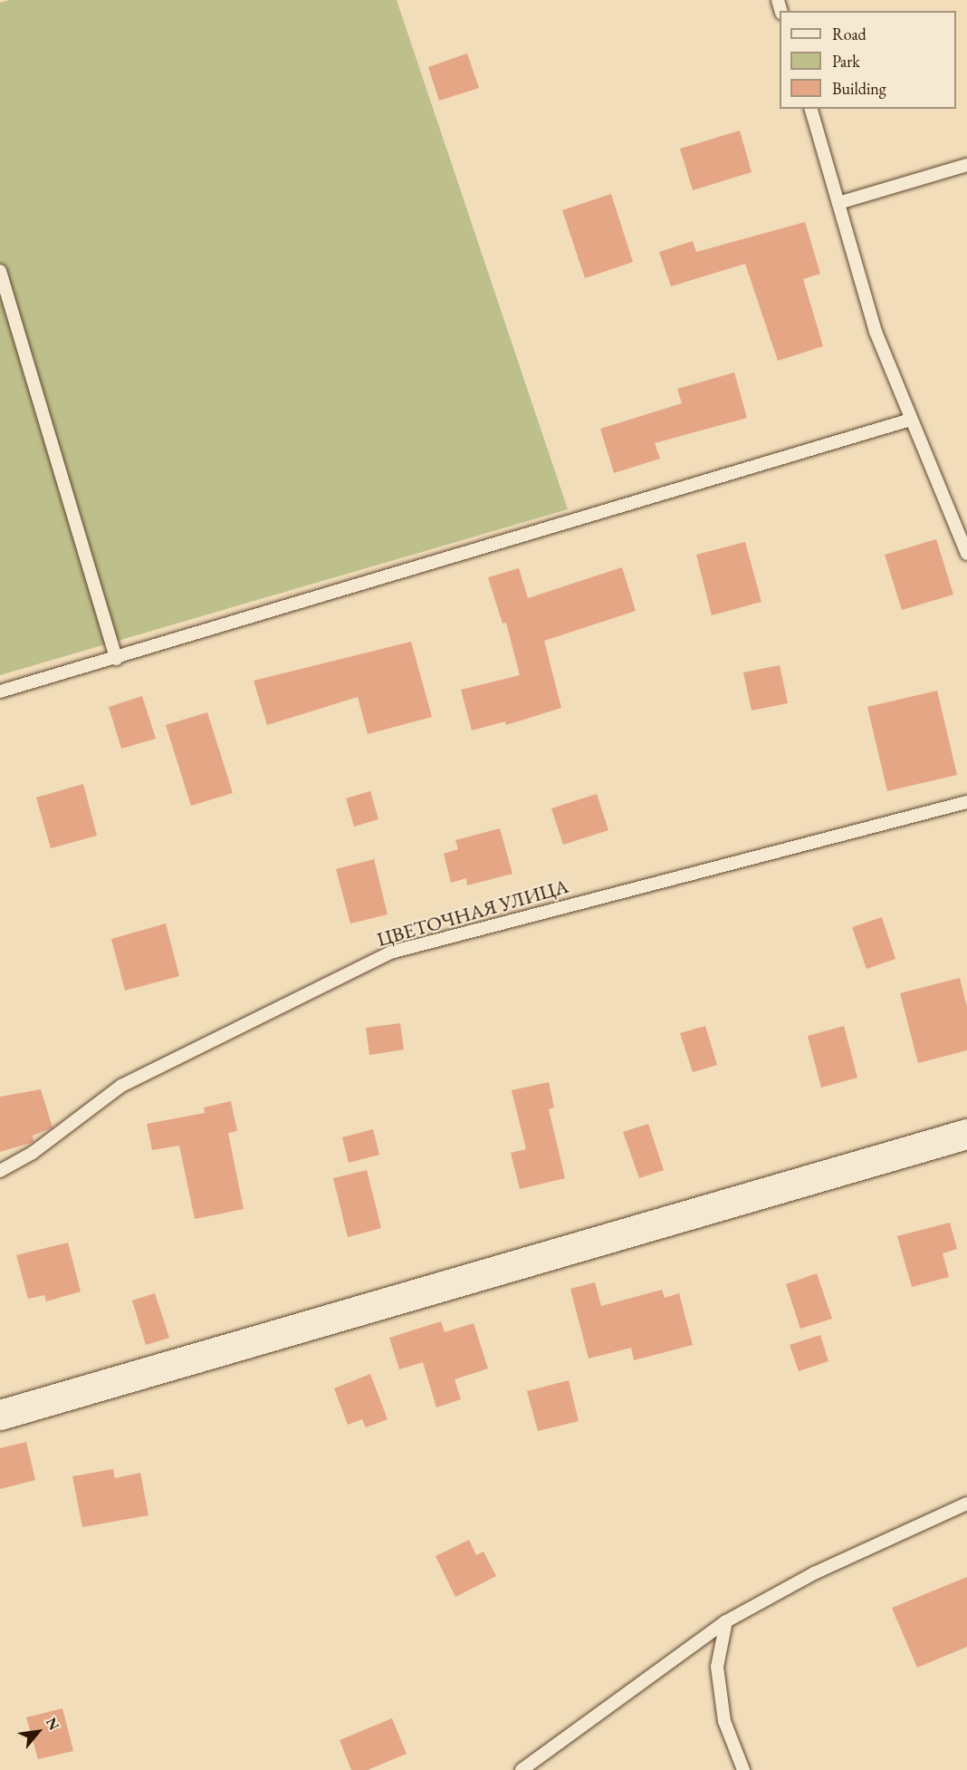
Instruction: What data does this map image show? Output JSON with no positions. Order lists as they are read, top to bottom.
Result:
{
  "streets": {
    "lane": ["ЦВЕТОЧНАЯ УЛИЦА"]
  },
  "legend": ["Road", "Park", "Building"],
  "north": "top right"
}
